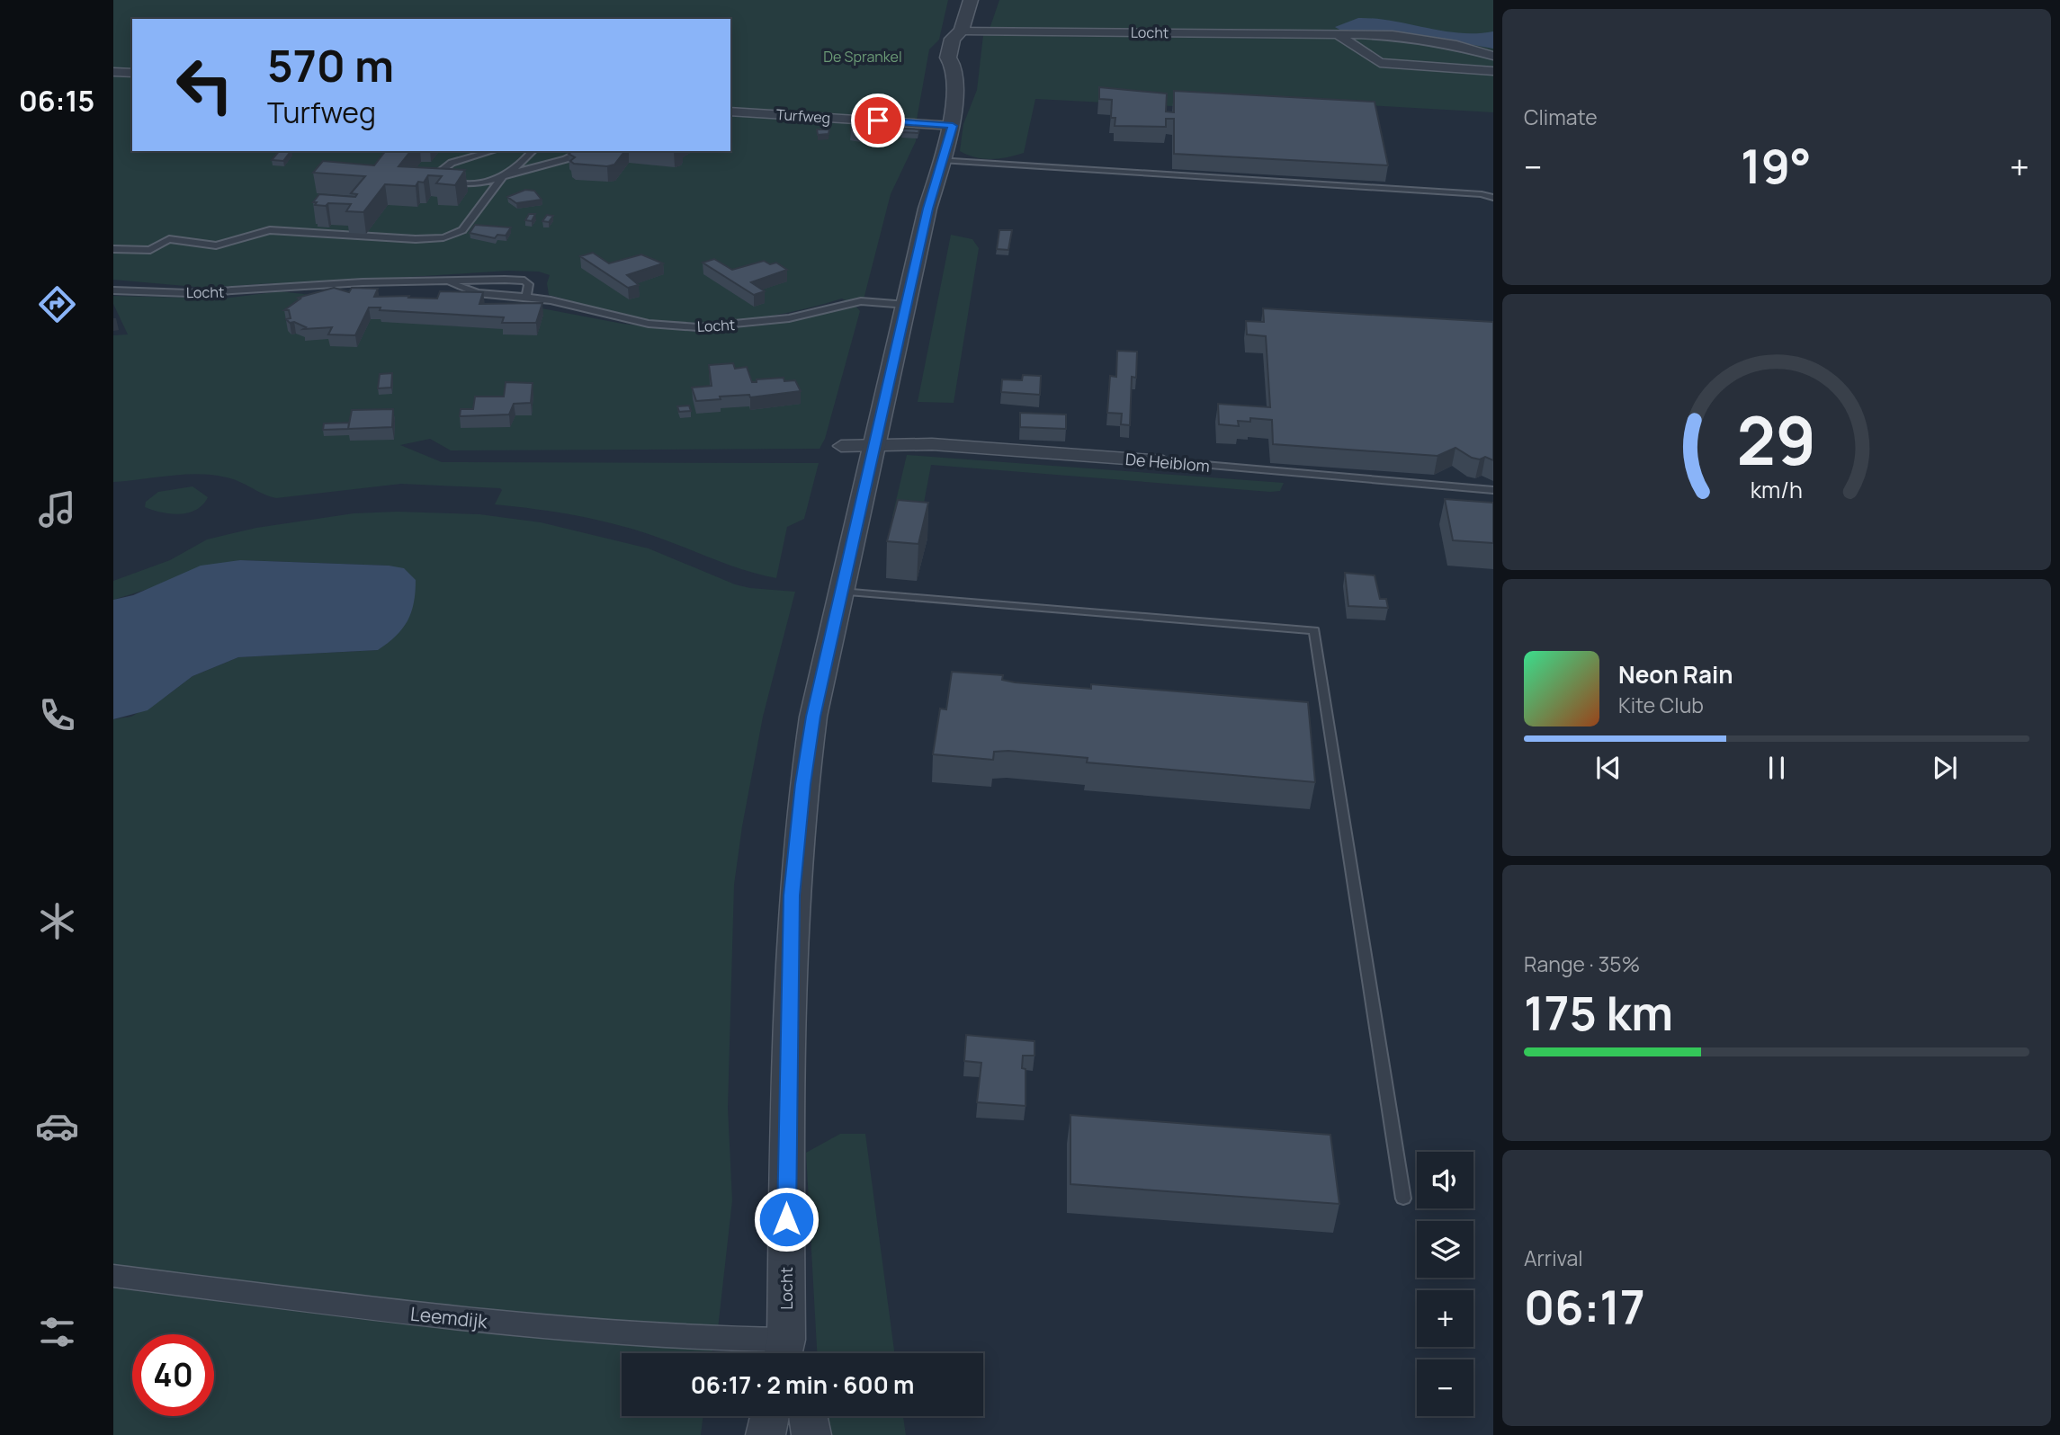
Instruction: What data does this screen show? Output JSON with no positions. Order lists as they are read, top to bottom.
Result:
{
  "streets": {
    "street": [
      "Locht",
      "Turfweg",
      "De Heiblom",
      "Leemdijk"
    ]
  },
  "crossings": [
    ["Locht", "Turfweg"],
    ["Locht", "De Heiblom"]
  ],
  "parks": ["De Sprankel"],
  "page": {
    "tabs": "06:15",
    "tile": [
      "Climate",
      ["Range · 35%", "175 km"],
      ["Arrival", "06:17"]
    ],
    "turn": ["570 m", "Turfweg"],
    "heat": ["−", "19°", "+"],
    "song": ["Neon Rain", "Kite Club"],
    "map_buttons": ["+", "−"],
    "limit": "40",
    "trip": "06:17 · 2 min · 600 m",
    "gauge": ["29", "km/h"]
  }
}
